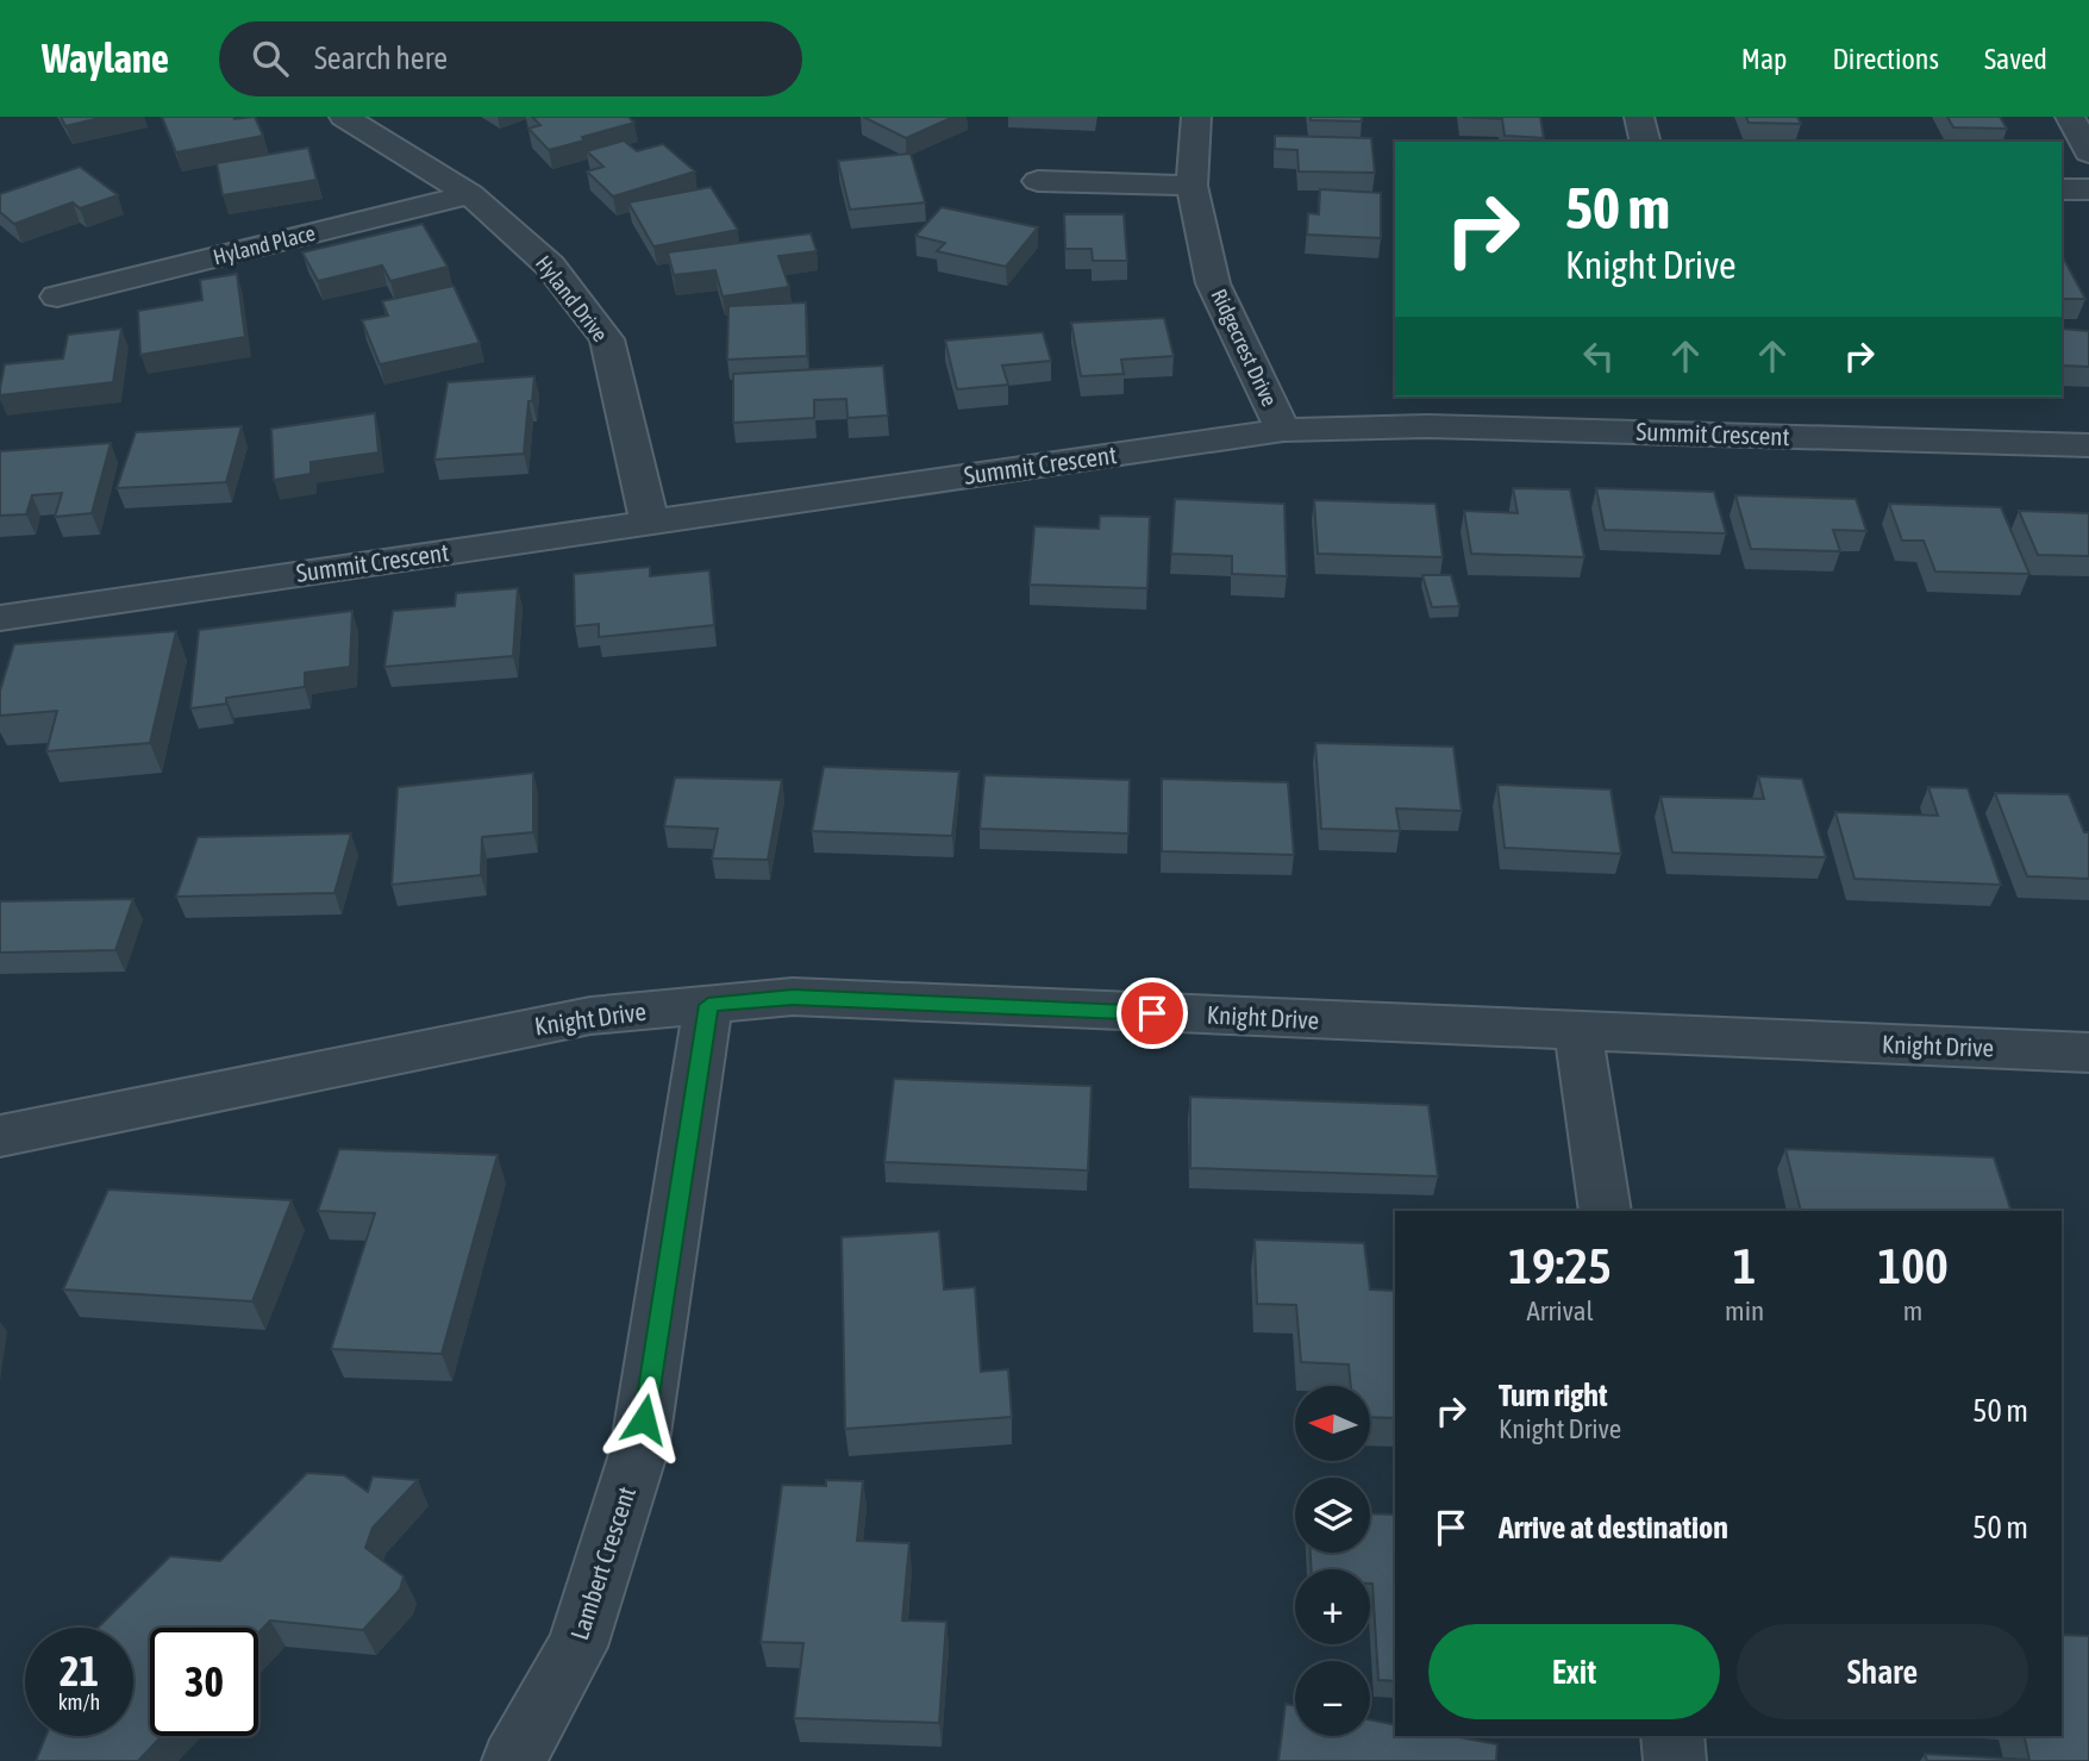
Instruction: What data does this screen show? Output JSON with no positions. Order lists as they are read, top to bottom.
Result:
{
  "streets": {
    "street": [
      "Hyland Place",
      "Hyland Drive",
      "Ridgecrest Drive",
      "Summit Crescent",
      "Knight Drive",
      "Lambert Crescent"
    ]
  },
  "crossings": [
    ["Hyland Place", "Hyland Drive"],
    ["Hyland Drive", "Summit Crescent"],
    ["Ridgecrest Drive", "Summit Crescent"],
    ["Knight Drive", "Lambert Crescent"]
  ],
  "north": "left",
  "page": {
    "header": "Waylane",
    "search": "Search here",
    "nav": ["Map", "Directions", "Saved"],
    "turn": ["50 m", "Knight Drive"],
    "eta": [
      "19:25",
      "Arrival",
      "1",
      "min",
      "100",
      "m"
    ],
    "list": [
      {
        "name": "Turn right",
        "note": "Knight Drive",
        "value": "50 m"
      },
      {
        "name": "Arrive at destination",
        "value": "50 m"
      }
    ],
    "map_buttons": ["+", "−"],
    "buttons": ["Exit", "Share"],
    "speed": "21 km/h",
    "limit": "30"
  }
}
